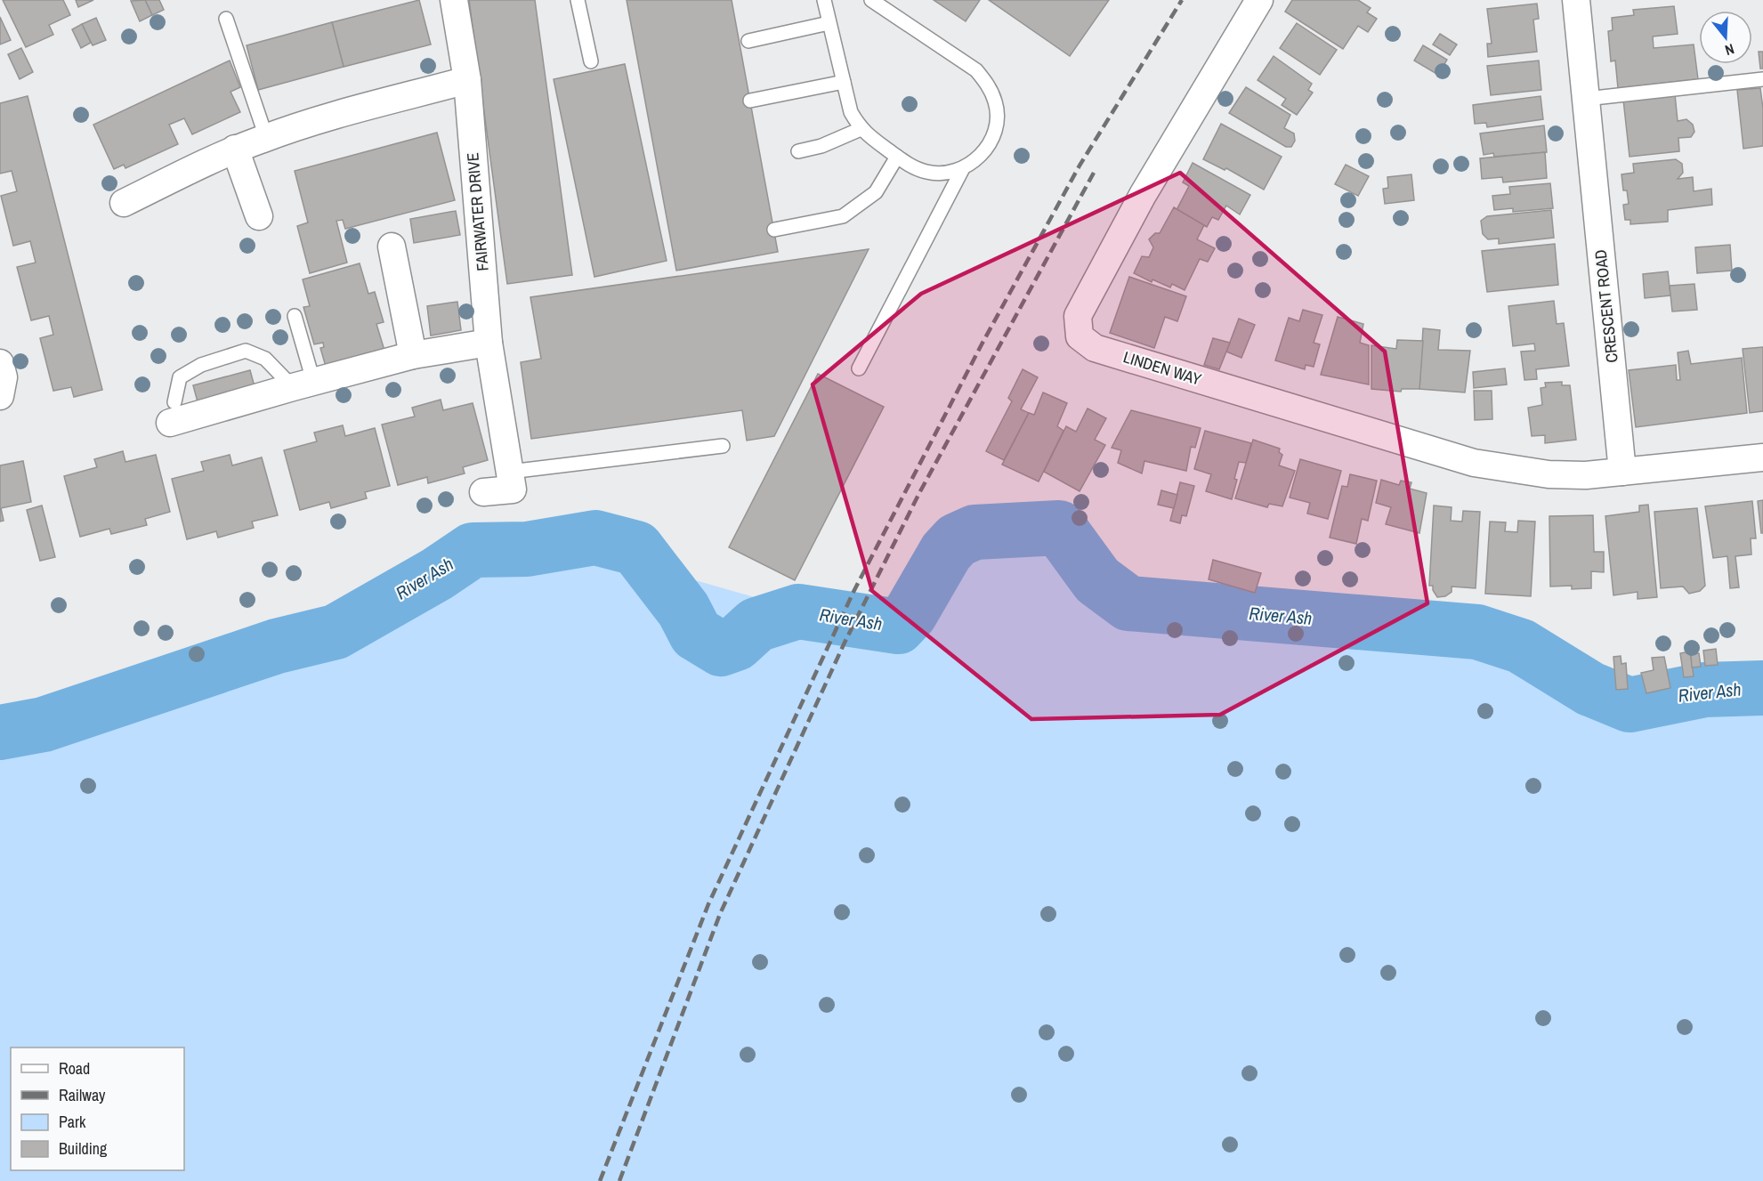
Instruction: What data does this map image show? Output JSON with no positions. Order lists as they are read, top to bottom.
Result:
{
  "streets": {
    "street": ["FAIRWATER DRIVE", "CRESCENT ROAD", "LINDEN WAY"]
  },
  "crossings": [
    ["CRESCENT ROAD", "LINDEN WAY"]
  ],
  "water": ["River Ash"],
  "legend": [
    "Road",
    "Railway",
    "Park",
    "Building"
  ],
  "north": "bottom"
}
